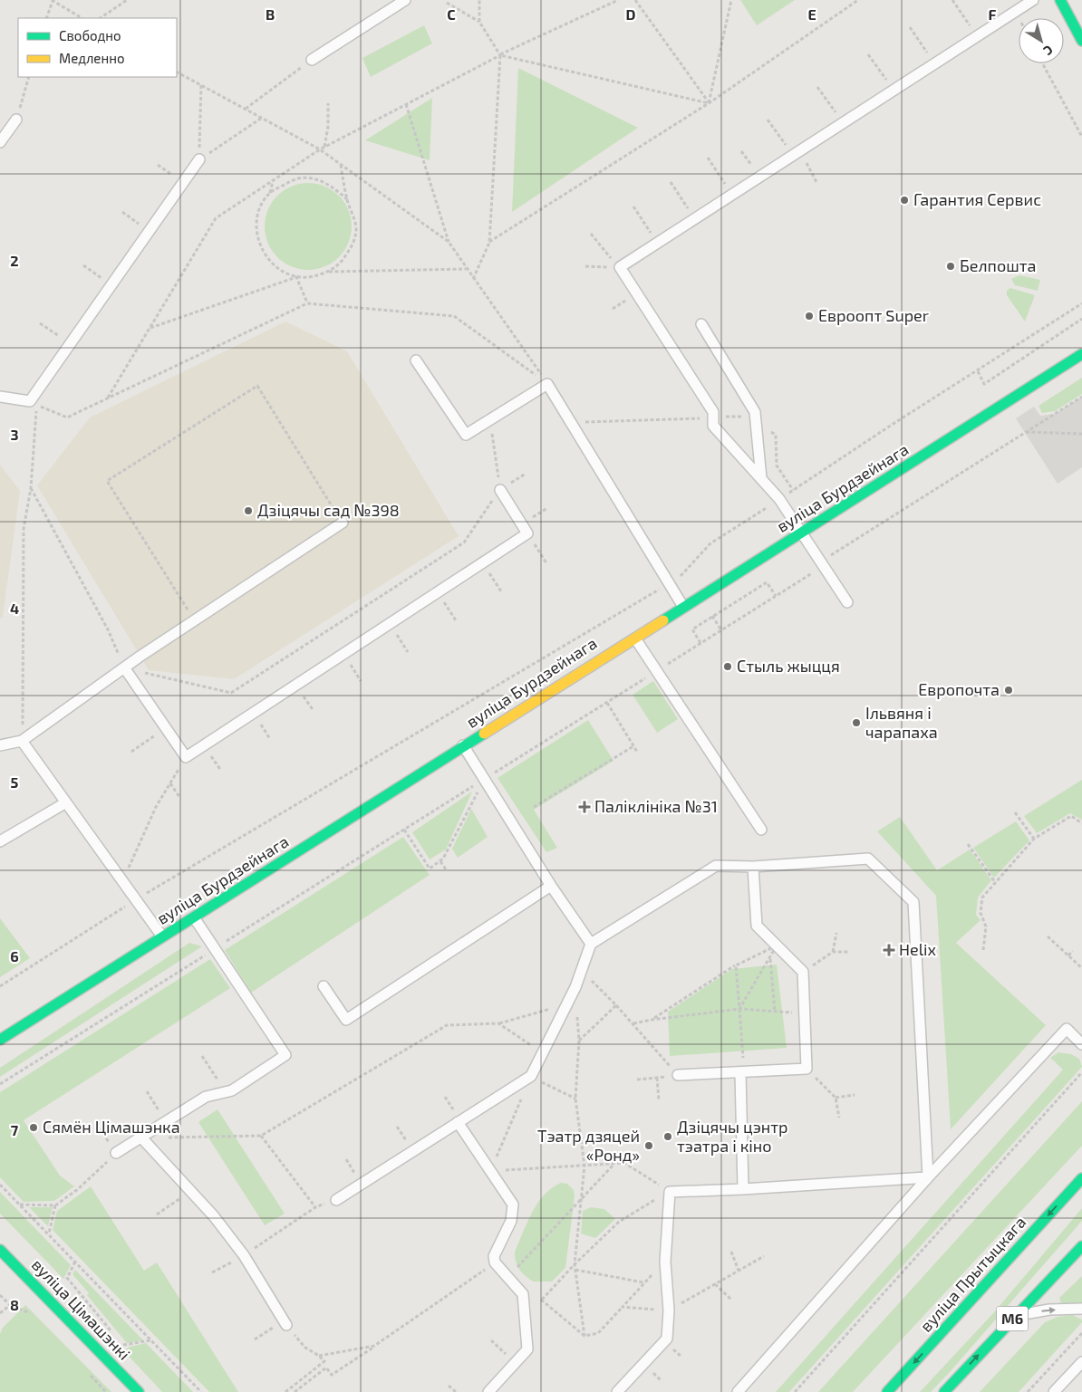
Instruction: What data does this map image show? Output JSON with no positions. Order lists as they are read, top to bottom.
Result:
{
  "streets": {
    "street": [
      "вуліца Бурдзейнага",
      "вуліца Прытыцкага",
      "вуліца Цімашэнкі",
      "М6"
    ]
  },
  "places": {
    "other": [
      "Гарантия Сервис",
      "Белпошта",
      "Евроопт Super",
      "Дзіцячы сад №398",
      "Стыль жыцця",
      "Европочта",
      "Ільвяня і чарапаха",
      "Сямён Цімашэнка",
      "Дзіцячы цэнтр тэатра і кіно",
      "Тэатр дзяцей «Ронд»"
    ],
    "health": ["Паліклініка №31", "Helix"]
  },
  "legend": ["Свободно", "Медленно"],
  "north": "bottom right",
  "grid": {
    "columns": [
      "B",
      "C",
      "D",
      "E",
      "F"
    ],
    "rows": [
      "2",
      "3",
      "4",
      "5",
      "6",
      "7",
      "8"
    ]
  }
}
